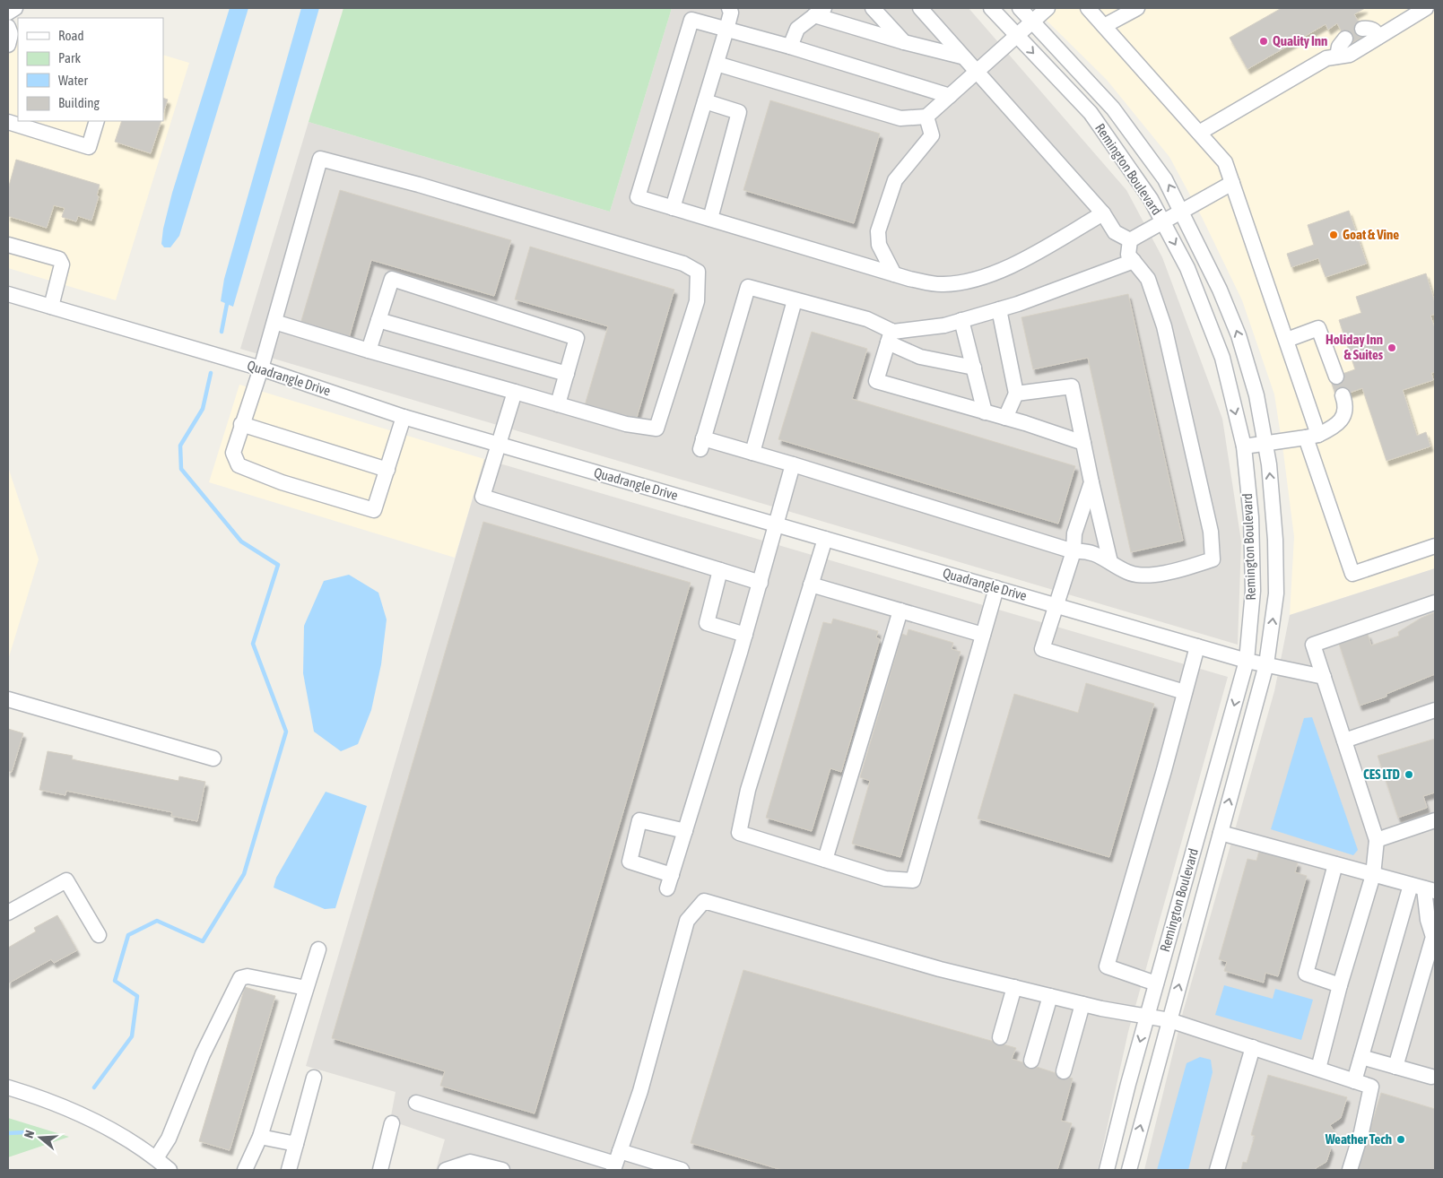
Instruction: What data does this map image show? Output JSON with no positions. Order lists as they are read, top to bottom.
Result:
{
  "streets": {
    "street": ["Remington Boulevard", "Quadrangle Drive"]
  },
  "crossings": [
    ["Remington Boulevard", "Quadrangle Drive"]
  ],
  "places": [
    "Quality Inn",
    "Goat & Vine",
    "Holiday Inn & Suites",
    "CES LTD",
    "Weather Tech"
  ],
  "legend": [
    "Road",
    "Park",
    "Water",
    "Building"
  ],
  "north": "left"
}
